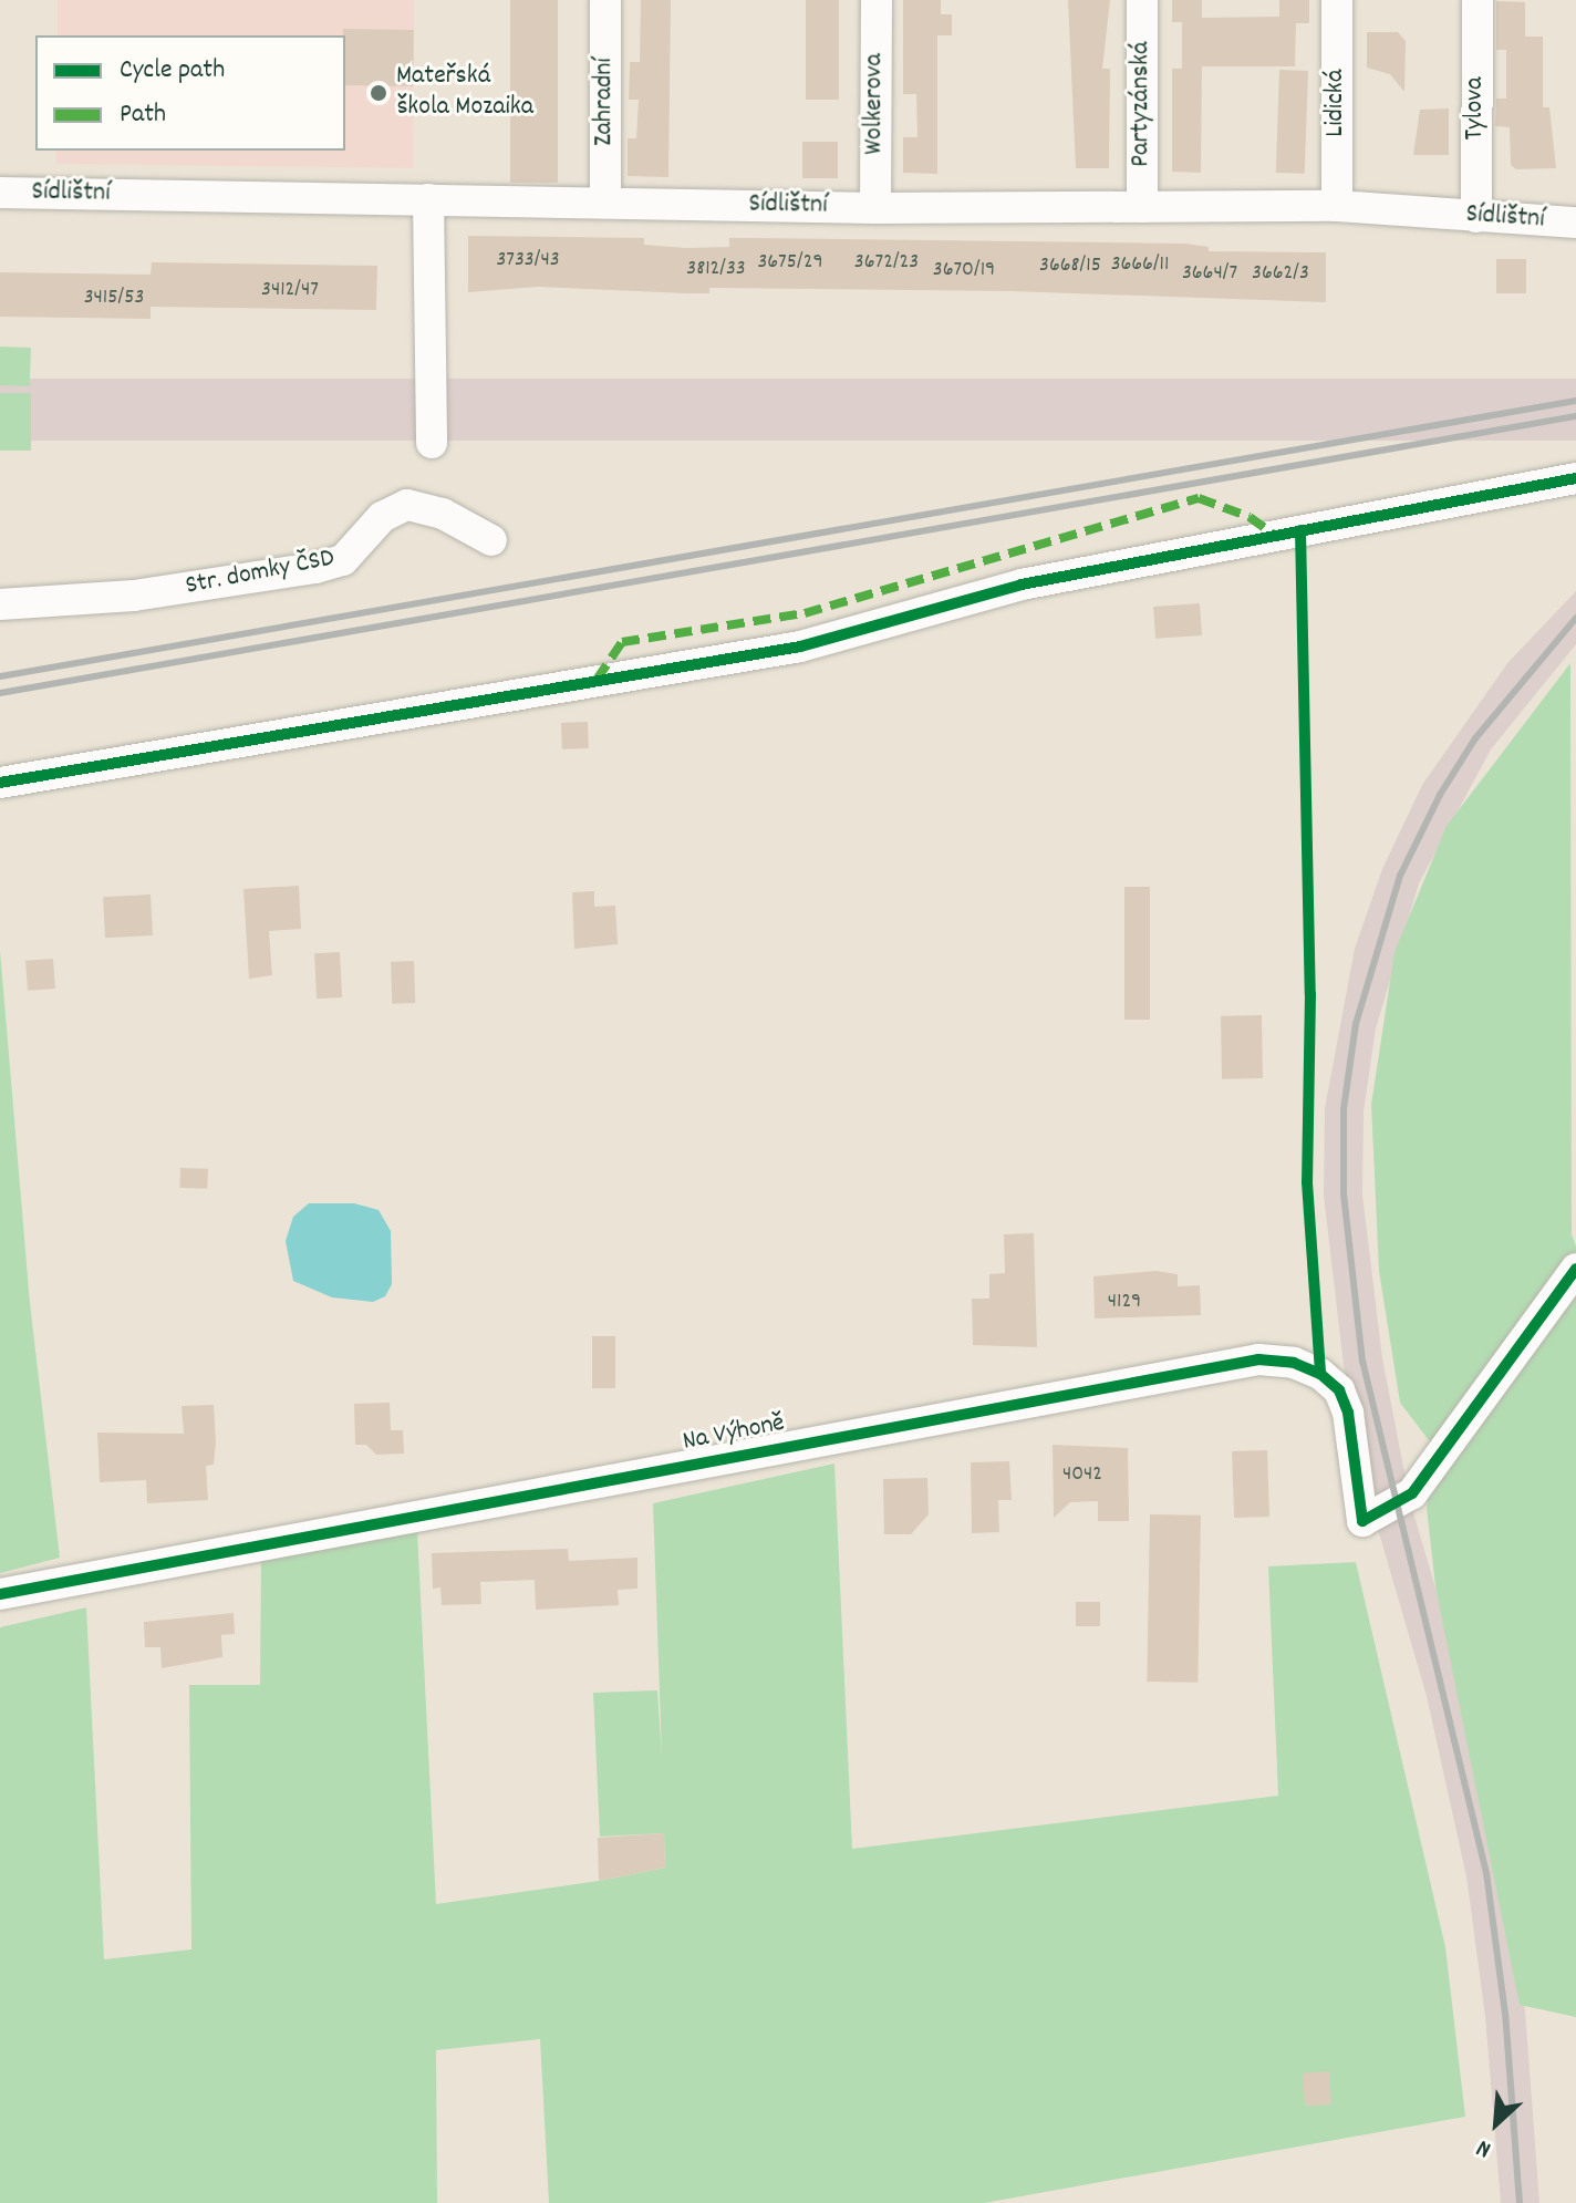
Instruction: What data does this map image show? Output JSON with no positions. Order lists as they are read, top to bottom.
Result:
{
  "streets": {
    "street": [
      "Zahradní",
      "Lidická",
      "Wolkerova",
      "Partyzánská",
      "Tylova",
      "Sídlištní",
      "Str. domky ČSD",
      "Na Výhoně"
    ]
  },
  "crossings": [
    ["Zahradní", "Sídlištní"],
    ["Lidická", "Sídlištní"],
    ["Wolkerova", "Sídlištní"],
    ["Partyzánská", "Sídlištní"],
    ["Tylova", "Sídlištní"]
  ],
  "places": ["Mateřská škola Mozaika"],
  "house_numbers": [
    "3733/43",
    "3675/29",
    "3672/23",
    "3666/11",
    "3668/15",
    "3812/33",
    "3670/19",
    "3664/7",
    "3662/3",
    "3412/47",
    "3415/53",
    "4129",
    "4042"
  ],
  "legend": ["Cycle path", "Path"],
  "north": "bottom left"
}
